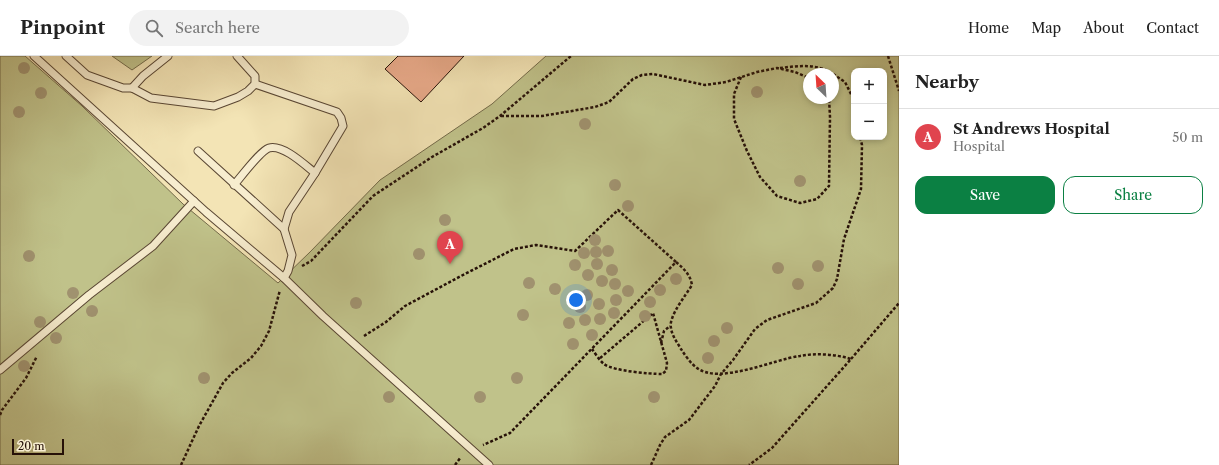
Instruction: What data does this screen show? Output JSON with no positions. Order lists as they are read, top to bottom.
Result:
{
  "scale_bar": "20 m",
  "north": "top left",
  "page": {
    "header": "Pinpoint",
    "search": "Search here",
    "nav": [
      "Home",
      "Map",
      "About",
      "Contact"
    ],
    "heading": "Nearby",
    "map_buttons": ["+", "−"],
    "list": [
      {
        "mark": "A",
        "name": "St Andrews Hospital",
        "note": "Hospital",
        "value": "50 m"
      }
    ],
    "buttons": ["Save", "Share"],
    "pins": "A",
    "scale": "20 m"
  }
}
